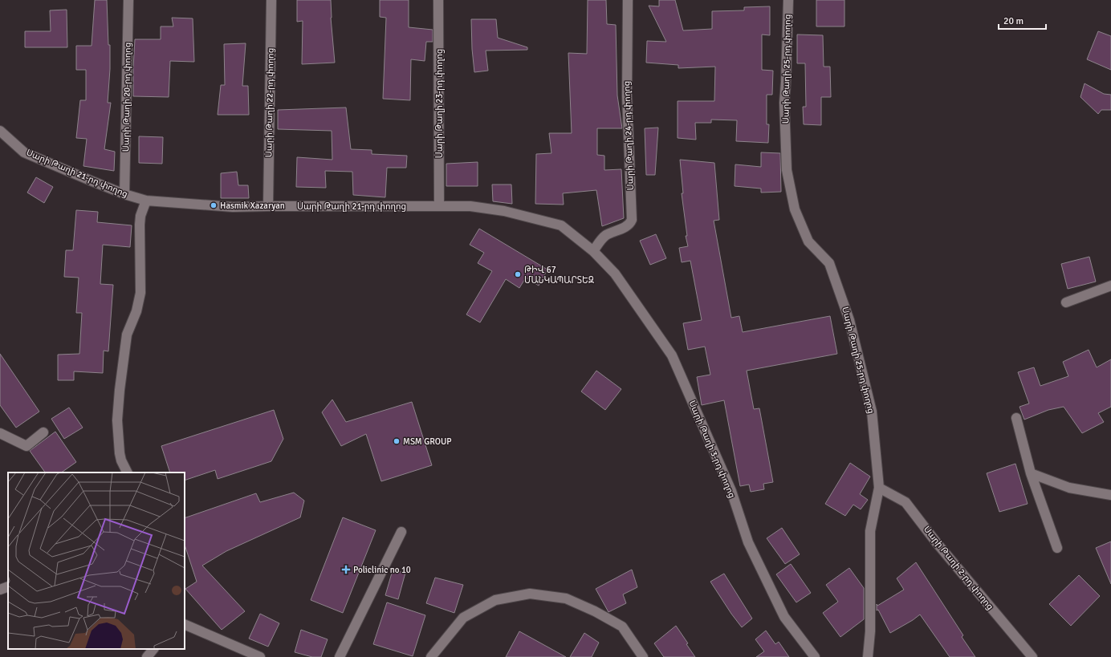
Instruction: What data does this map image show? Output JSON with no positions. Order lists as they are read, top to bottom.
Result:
{
  "streets": {
    "street": [
      "Սարի Թաղի 25-րդ փողոց",
      "Սարի Թաղի 20-րդ փողոց",
      "Սարի Թաղի 22-րդ փողոց",
      "Սարի Թաղի 23-րդ փողոց",
      "Սարի Թաղի 24-րդ փողոց",
      "Սարի Թաղի 21-րդ փողոց",
      "Սարի Թաղի 3-րդ փողոց",
      "Սարի Թաղի 2-րդ փողոց"
    ]
  },
  "crossings": [
    ["Սարի Թաղի 25-րդ փողոց", "Սարի Թաղի 2-րդ փողոց"],
    ["Սարի Թաղի 20-րդ փողոց", "Սարի Թաղի 21-րդ փողոց"],
    ["Սարի Թաղի 22-րդ փողոց", "Սարի Թաղի 21-րդ փողոց"],
    ["Սարի Թաղի 23-րդ փողոց", "Սարի Թաղի 21-րդ փողոց"],
    ["Սարի Թաղի 24-րդ փողոց", "Սարի Թաղի 21-րդ փողոց"],
    ["Սարի Թաղի 24-րդ փողոց", "Սարի Թաղի 3-րդ փողոց"],
    ["Սարի Թաղի 21-րդ փողոց", "Սարի Թաղի 3-րդ փողոց"]
  ],
  "places": {
    "other": ["Hasmik Xazaryan", "ԹԻՎ 67 ՄԱՆԿԱՊԱՐՏԵԶ", "MSM GROUP"],
    "health": ["Policlinic no 10"]
  },
  "scale_bar": "20 m"
}
